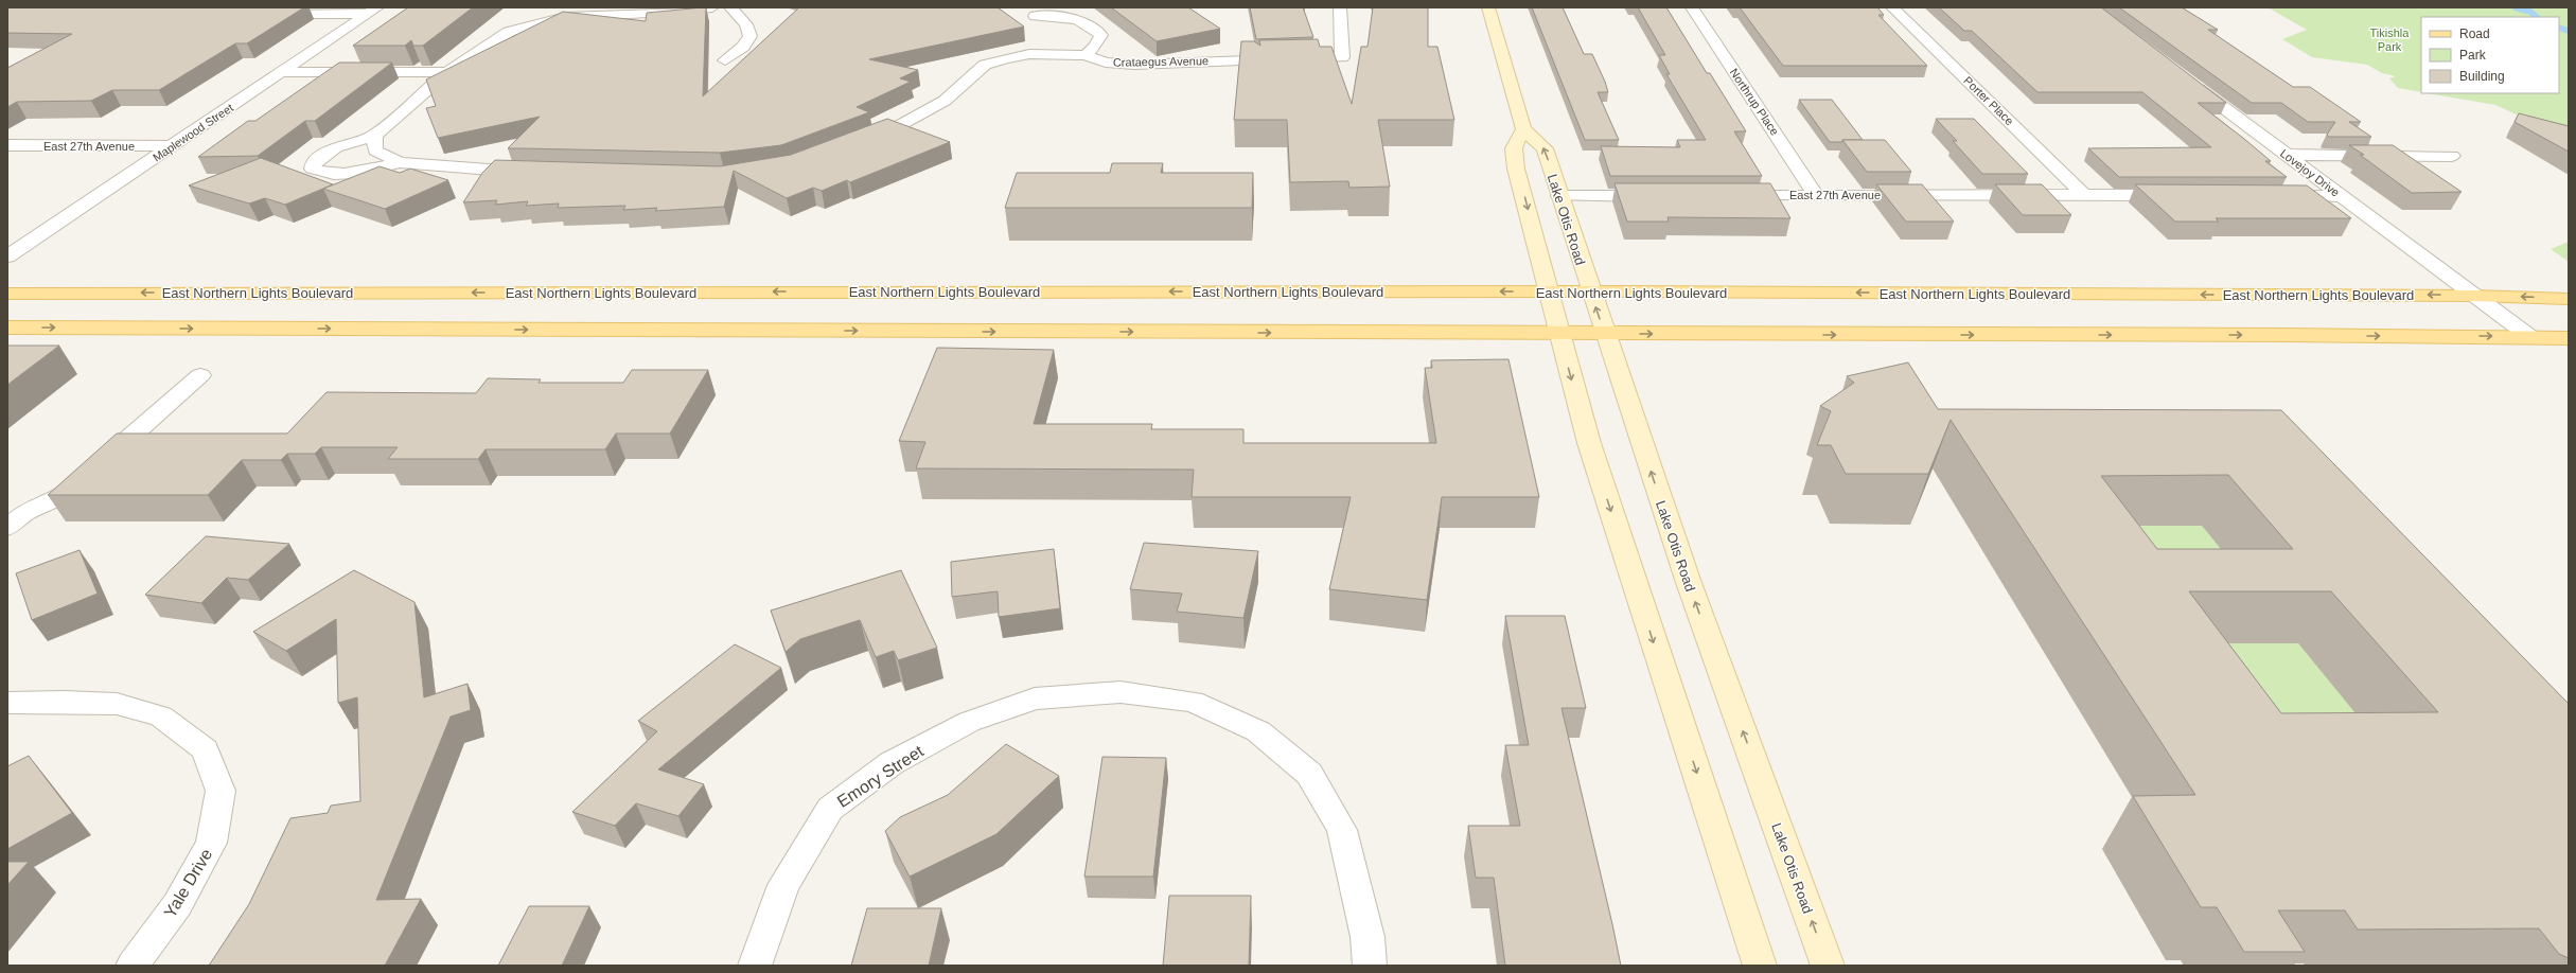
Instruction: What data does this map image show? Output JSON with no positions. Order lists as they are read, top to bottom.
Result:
{
  "streets": {
    "main road": ["Lake Otis Road", "East Northern Lights Boulevard"],
    "street": [
      "Crataegus Avenue",
      "Porter Place",
      "Northrup Place",
      "Maplewood Street",
      "East 27th Avenue",
      "Lovejoy Drive",
      "Emory Street",
      "Yale Drive"
    ]
  },
  "crossings": [
    ["Porter Place", "East 27th Avenue"],
    ["Northrup Place", "East 27th Avenue"],
    ["Maplewood Street", "East 27th Avenue"],
    ["Lovejoy Drive", "East Northern Lights Boulevard"],
    ["Lake Otis Road", "East Northern Lights Boulevard"]
  ],
  "parks": ["Tikishla Park"],
  "legend": ["Road", "Park", "Building"]
}
